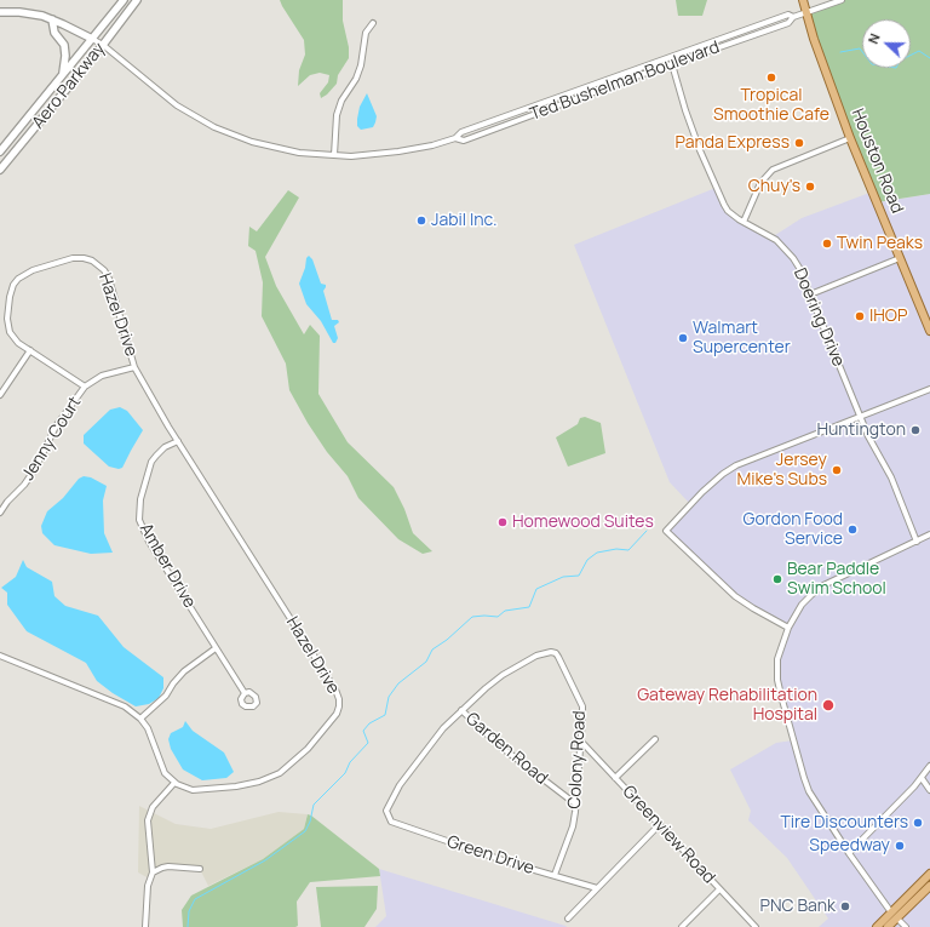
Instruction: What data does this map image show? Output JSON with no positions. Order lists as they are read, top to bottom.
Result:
{
  "streets": {
    "main road": ["Aero Parkway", "Houston Road"],
    "street": [
      "Ted Bushelman Boulevard",
      "Hazel Drive",
      "Doering Drive",
      "Jenny Court",
      "Amber Drive",
      "Garden Road",
      "Colony Road",
      "Greenview Road",
      "Green Drive"
    ]
  },
  "crossings": [
    ["Ted Bushelman Boulevard", "Aero Parkway"],
    ["Ted Bushelman Boulevard", "Houston Road"],
    ["Ted Bushelman Boulevard", "Doering Drive"],
    ["Hazel Drive", "Jenny Court"],
    ["Hazel Drive", "Amber Drive"],
    ["Garden Road", "Colony Road"],
    ["Garden Road", "Green Drive"],
    ["Colony Road", "Greenview Road"],
    ["Colony Road", "Green Drive"]
  ],
  "places": [
    "Tropical Smoothie Cafe",
    "Panda Express",
    "Chuy's",
    "Jabil Inc.",
    "Twin Peaks",
    "IHOP",
    "Walmart Supercenter",
    "Huntington",
    "Jersey Mike's Subs",
    "Homewood Suites",
    "Gordon Food Service",
    "Bear Paddle Swim School",
    "Gateway Rehabilitation Hospital",
    "Tire Discounters",
    "Speedway",
    "PNC Bank"
  ],
  "north": "left"
}
